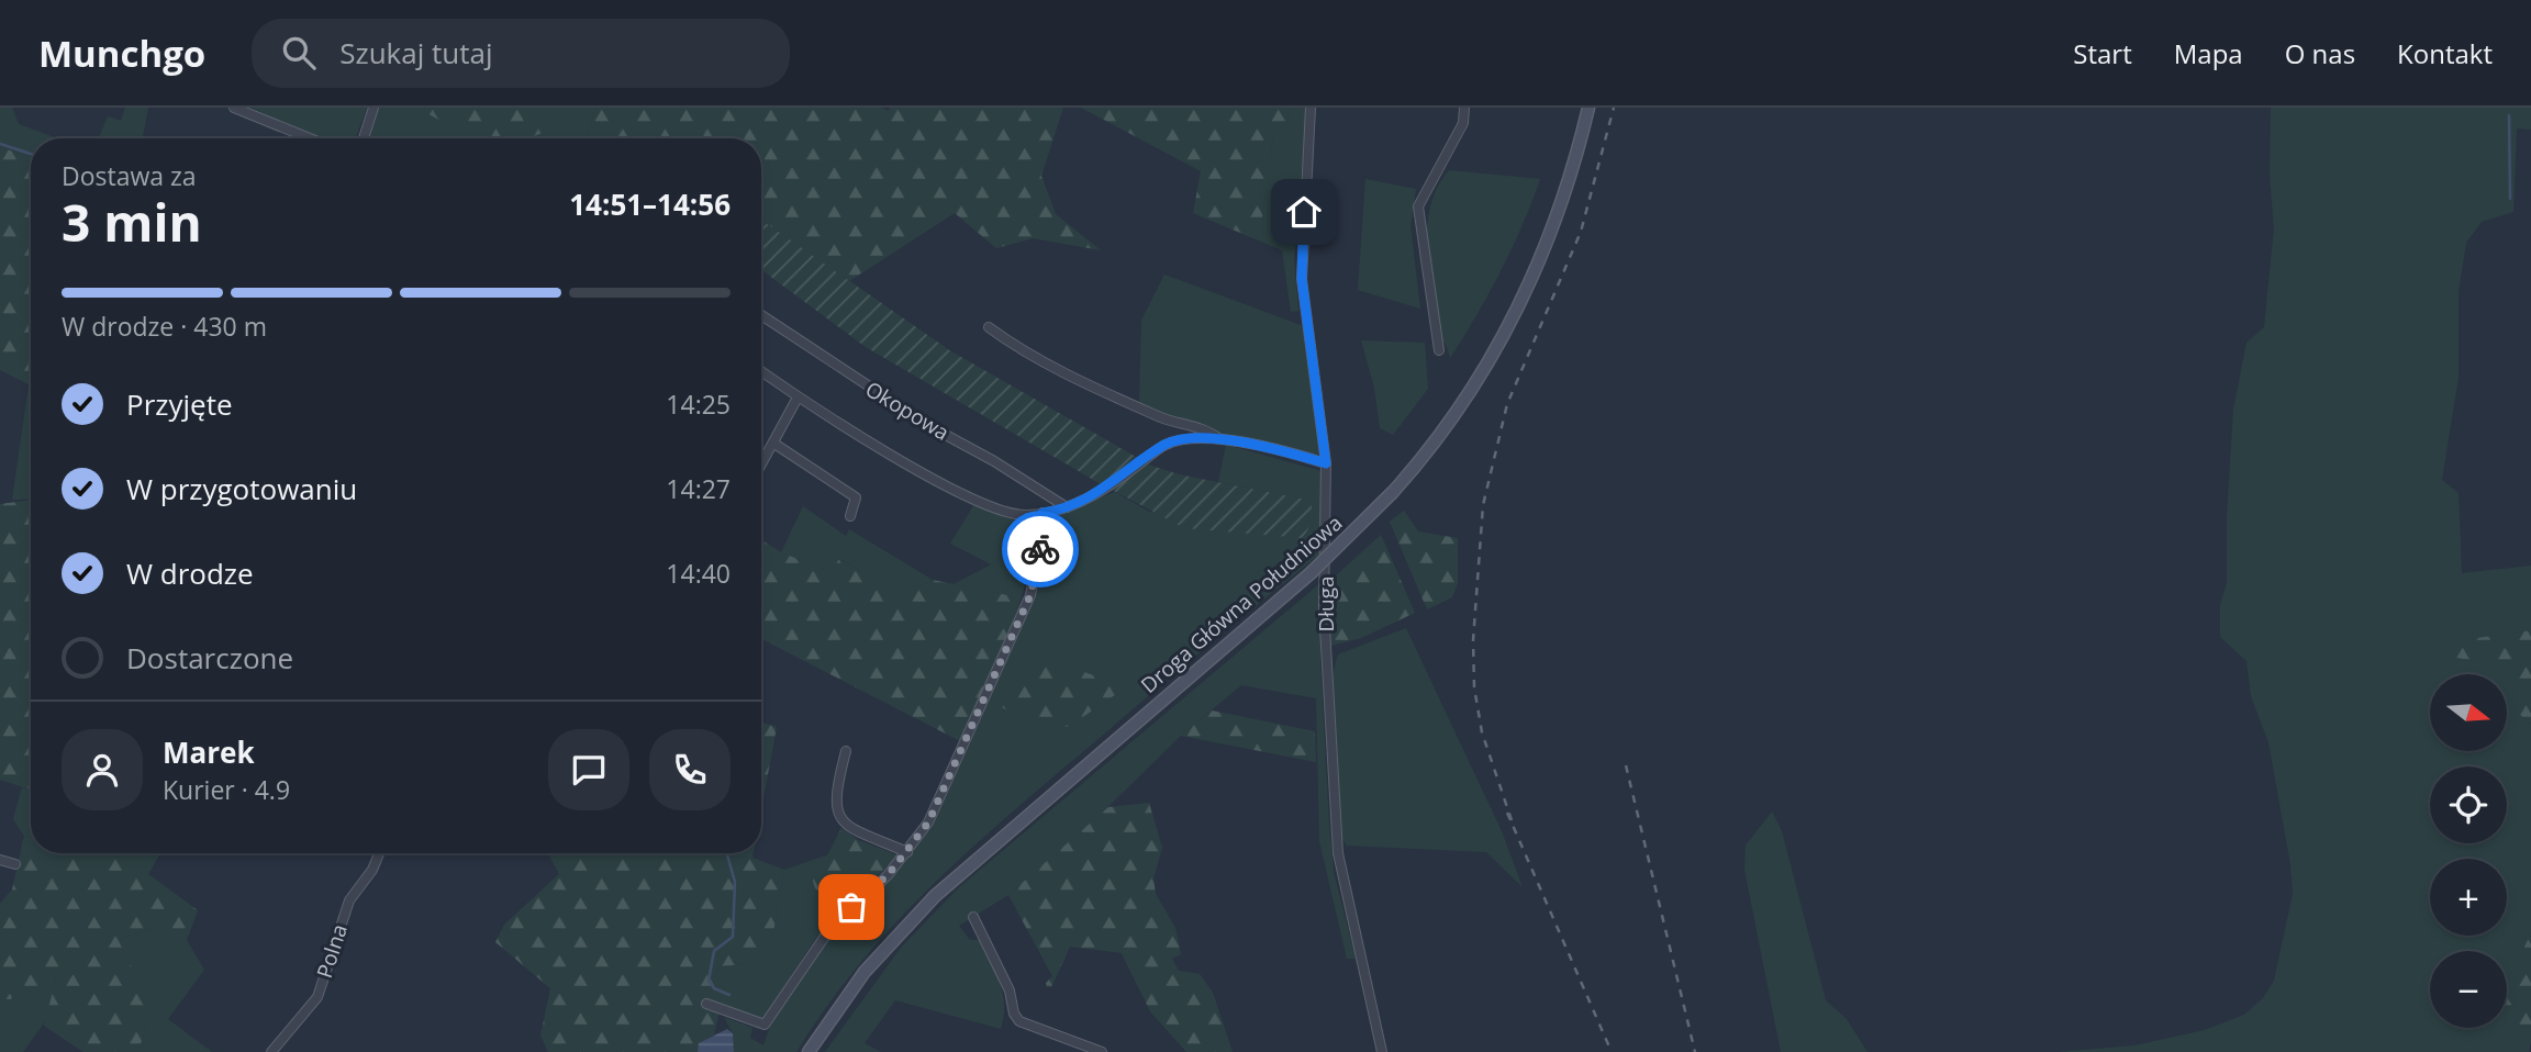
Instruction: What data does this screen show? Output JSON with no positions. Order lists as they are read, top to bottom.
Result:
{
  "streets": {
    "main road": ["Droga Główna Południowa"],
    "street": ["Okopowa", "Długa", "Polna"]
  },
  "north": "right",
  "page": {
    "header": "Munchgo",
    "search": "Szukaj tutaj",
    "nav": [
      "Start",
      "Mapa",
      "O nas",
      "Kontakt"
    ],
    "heading": ["3 min", "Dostawa za", "14:51–14:56"],
    "panel": ["Marek", "Kurier · 4.9"],
    "bar": "W drodze · 430 m",
    "list": [
      ["Przyjęte", "14:25"],
      ["W przygotowaniu", "14:27"],
      ["W drodze", "14:40"],
      "Dostarczone"
    ],
    "map_buttons": ["+", "−"]
  }
}
